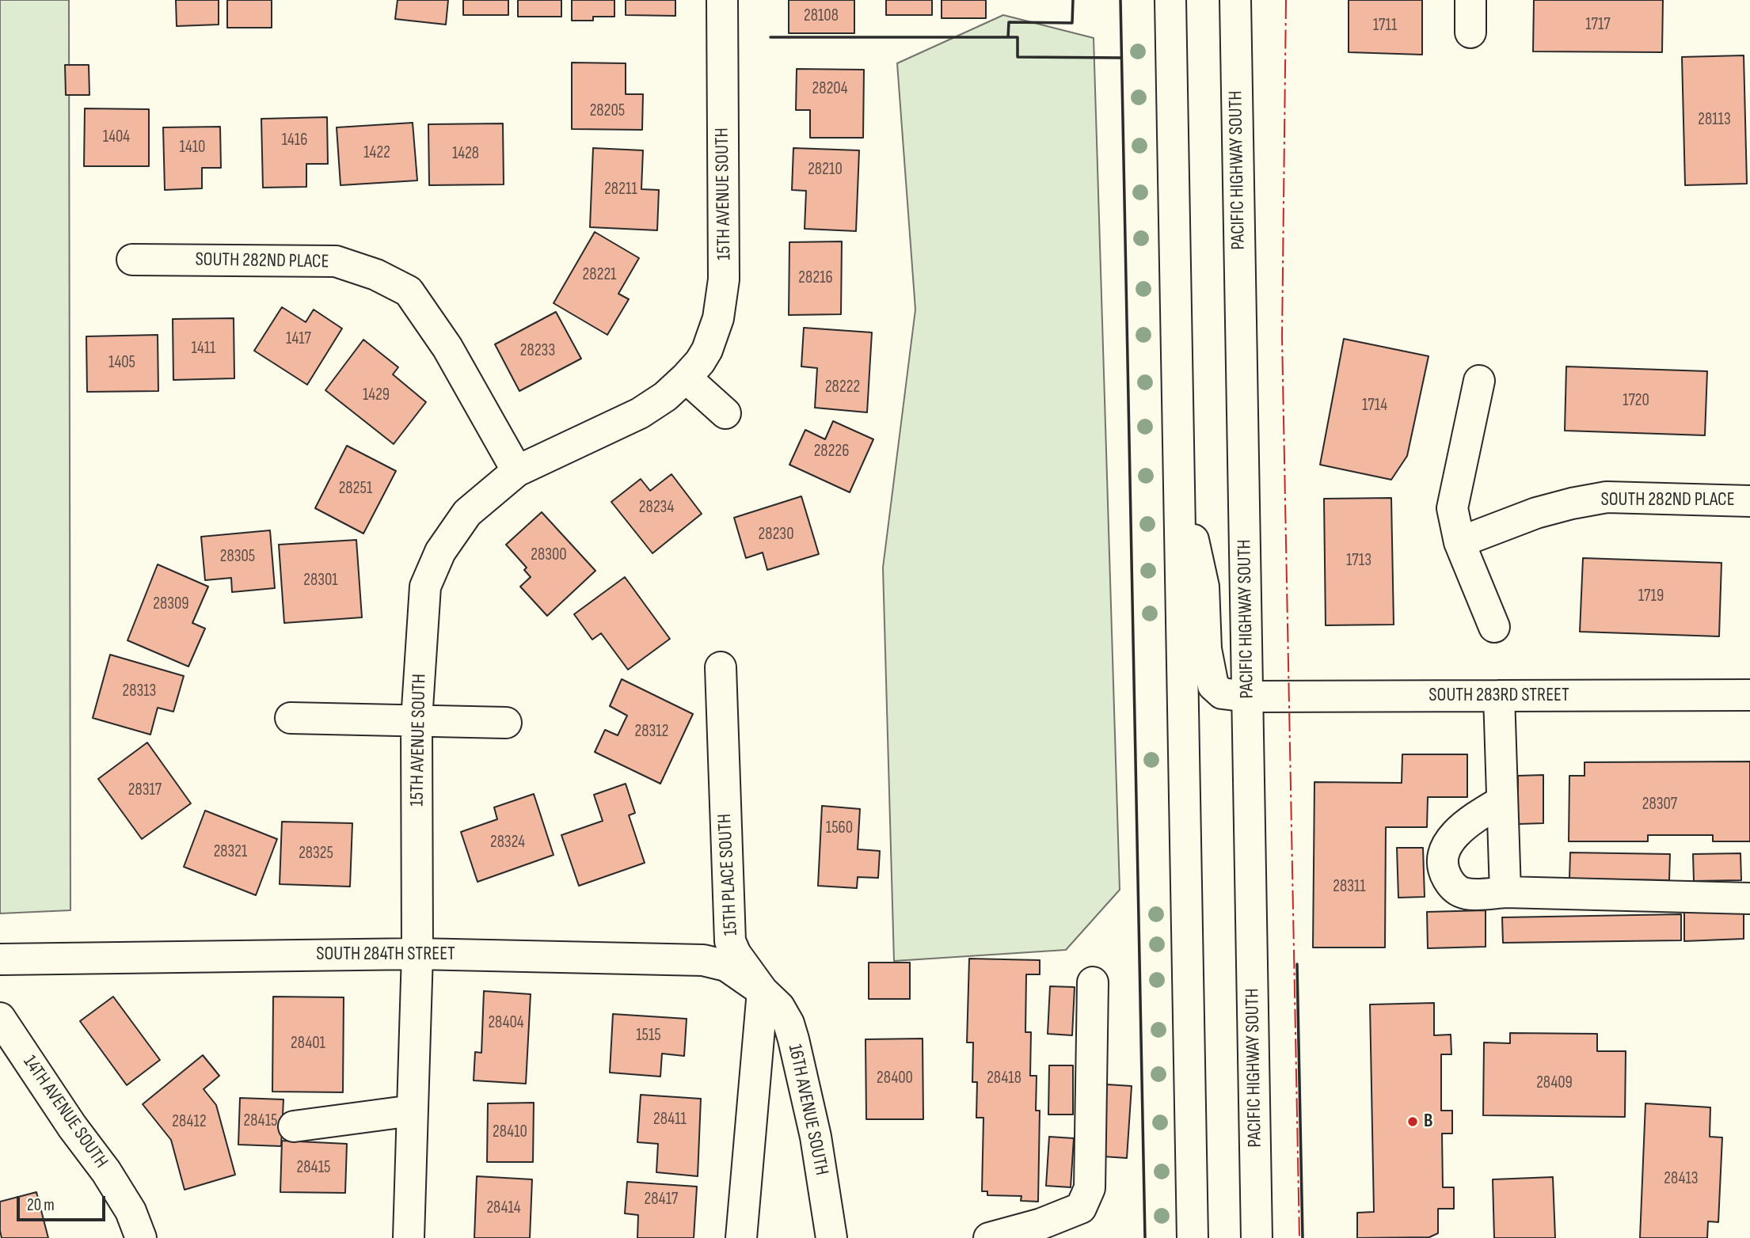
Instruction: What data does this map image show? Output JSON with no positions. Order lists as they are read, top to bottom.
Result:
{
  "streets": {
    "street": [
      "PACIFIC HIGHWAY SOUTH",
      "15TH AVENUE SOUTH",
      "SOUTH 282ND PLACE",
      "SOUTH 283RD STREET",
      "15TH PLACE SOUTH",
      "SOUTH 284TH STREET",
      "16TH AVENUE SOUTH",
      "14TH AVENUE SOUTH"
    ]
  },
  "crossings": [
    ["PACIFIC HIGHWAY SOUTH", "SOUTH 283RD STREET"],
    ["15TH AVENUE SOUTH", "SOUTH 282ND PLACE"],
    ["15TH AVENUE SOUTH", "SOUTH 284TH STREET"],
    ["15TH PLACE SOUTH", "SOUTH 284TH STREET"],
    ["15TH PLACE SOUTH", "16TH AVENUE SOUTH"],
    ["SOUTH 284TH STREET", "16TH AVENUE SOUTH"]
  ],
  "places": ["B"],
  "house_numbers": [
    "28108",
    "1717",
    "1711",
    "28204",
    "28205",
    "28113",
    "1404",
    "1416",
    "1410",
    "1422",
    "1428",
    "28210",
    "28211",
    "28221",
    "28216",
    "1417",
    "1411",
    "28233",
    "1405",
    "28222",
    "1429",
    "1720",
    "1714",
    "28226",
    "28251",
    "28234",
    "28230",
    "28300",
    "28305",
    "1713",
    "28301",
    "1719",
    "28309",
    "28313",
    "28312",
    "28317",
    "28307",
    "1560",
    "28324",
    "28321",
    "28325",
    "28311",
    "28404",
    "1515",
    "28401",
    "28400",
    "28418",
    "28409",
    "28411",
    "28415",
    "28412",
    "28410",
    "28415",
    "28413",
    "28417",
    "28414"
  ],
  "scale_bar": "20 m"
}
